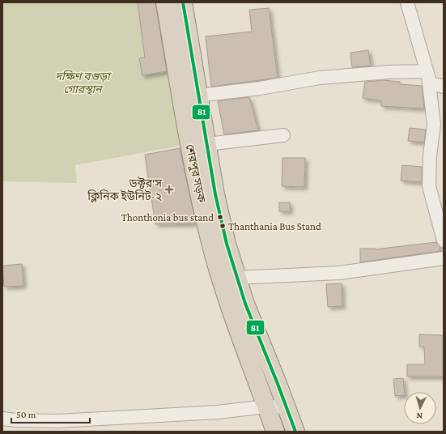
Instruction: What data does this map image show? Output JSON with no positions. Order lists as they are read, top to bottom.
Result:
{
  "streets": {
    "highway": ["শেরপুর সড়ক"]
  },
  "parks": ["দক্ষিণ বগুড়া গোরস্থান"],
  "places": {
    "health": ["ডক্টর'স ক্লিনিক ইউনিট-২"],
    "other": ["Thonthonia bus stand", "Thanthania Bus Stand"]
  },
  "lines": ["transit line 81"],
  "scale_bar": "50 m",
  "north": "bottom"
}
